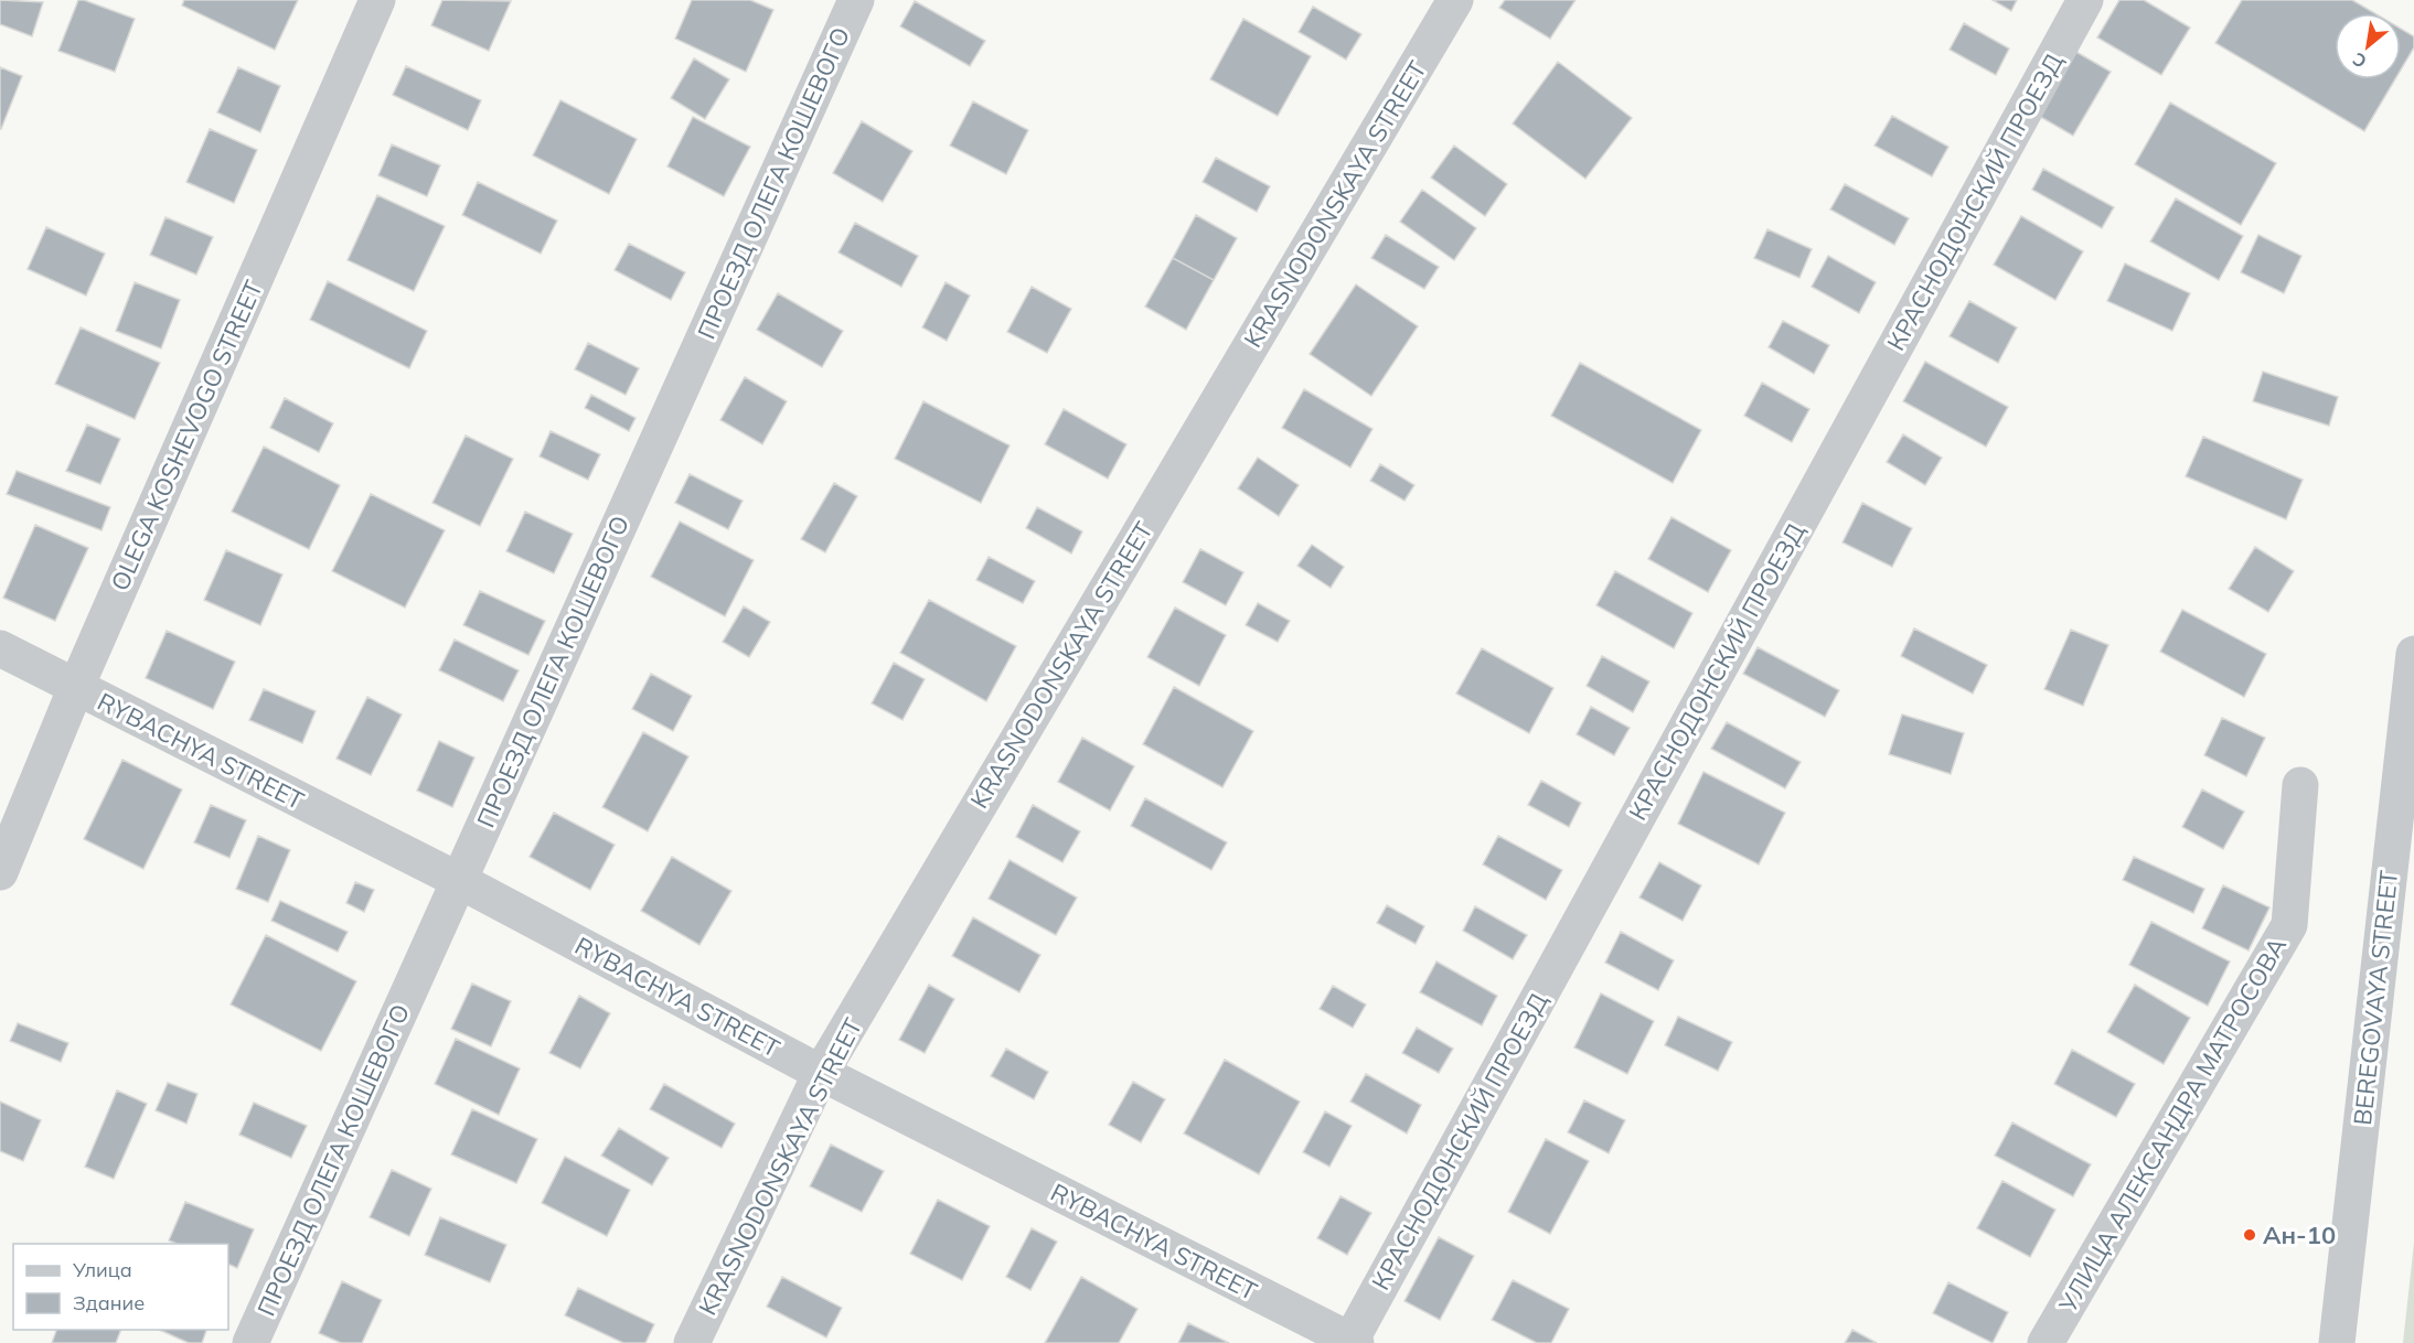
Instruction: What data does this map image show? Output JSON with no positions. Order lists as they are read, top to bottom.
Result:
{
  "streets": {
    "street": [
      "ПРОЕЗД ОЛЕГА КОШЕВОГО",
      "КРАСНОДОНСКИЙ ПРОЕЗД",
      "KRASNODONSKAYA STREET",
      "OLEGA KOSHEVOGO STREET",
      "RYBACHYA STREET",
      "BEREGOVAYA STREET",
      "УЛИЦА АЛЕКСАНДРА МАТРОСОВА"
    ]
  },
  "crossings": [
    ["ПРОЕЗД ОЛЕГА КОШЕВОГО", "RYBACHYA STREET"],
    ["КРАСНОДОНСКИЙ ПРОЕЗД", "RYBACHYA STREET"],
    ["KRASNODONSKAYA STREET", "RYBACHYA STREET"],
    ["OLEGA KOSHEVOGO STREET", "RYBACHYA STREET"]
  ],
  "places": ["Ан-10"],
  "legend": ["Улица", "Здание"],
  "north": "bottom left"
}
